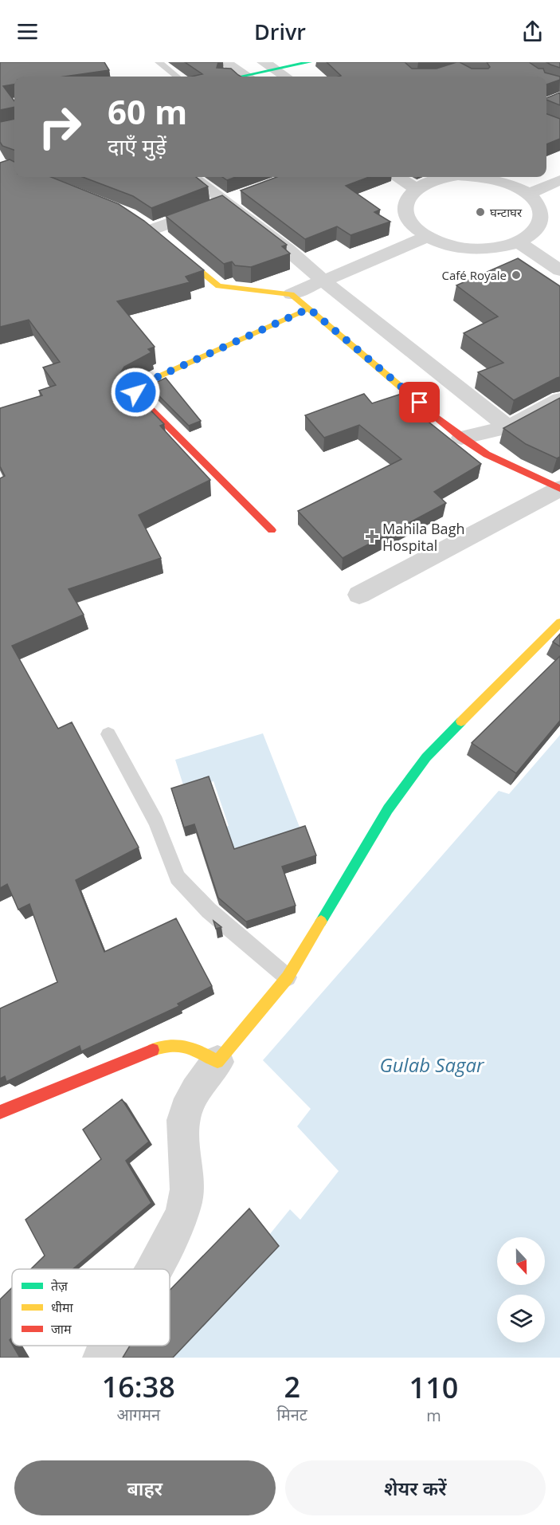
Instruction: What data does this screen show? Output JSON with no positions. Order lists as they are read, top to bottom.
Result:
{
  "water": ["Gulab Sagar"],
  "places": {
    "other": ["घन्टाघर", "Café Royale"],
    "health": ["Mahila Bagh Hospital"]
  },
  "legend": ["तेज़", "धीमा", "जाम"],
  "north": "bottom",
  "page": {
    "header": "Drivr",
    "turn": ["60 m", "दाएँ मुड़ें"],
    "eta": [
      "16:38",
      "आगमन",
      "2",
      "मिनट",
      "110",
      "m"
    ],
    "buttons": ["बाहर", "शेयर करें"]
  }
}
